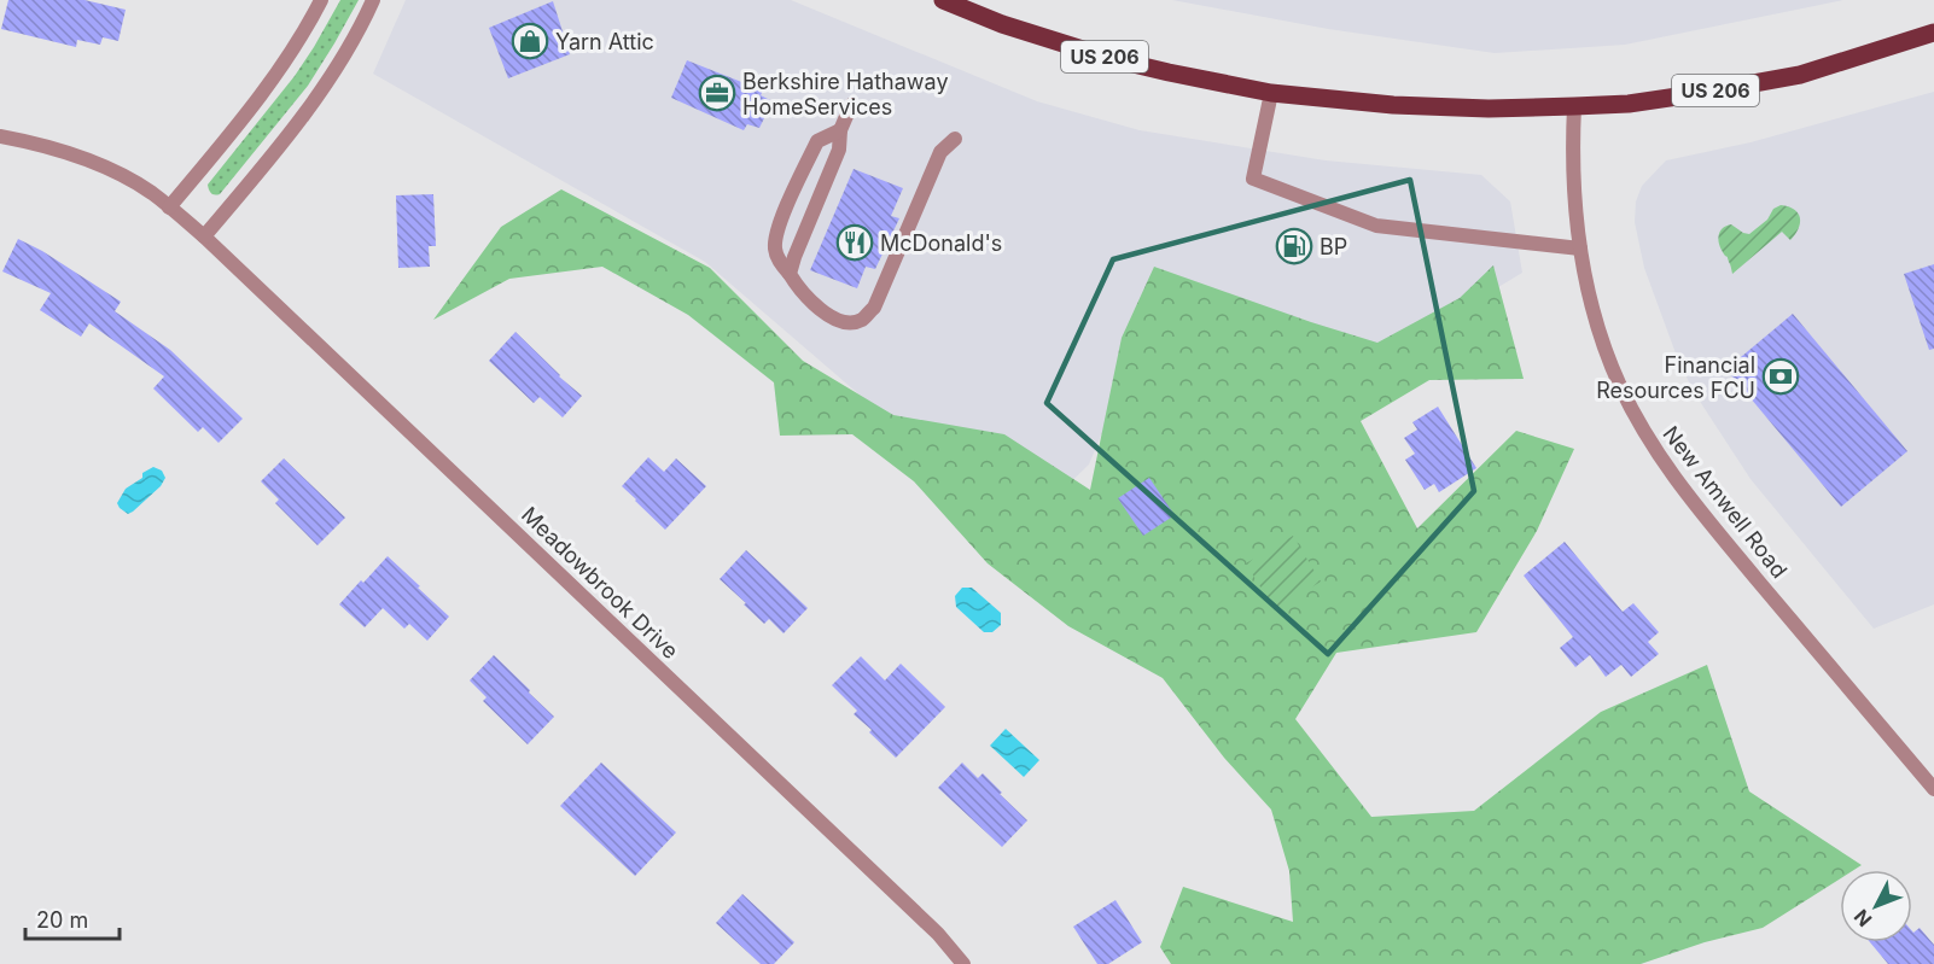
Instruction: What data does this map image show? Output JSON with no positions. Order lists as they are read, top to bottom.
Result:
{
  "streets": {
    "main road": ["US 206"],
    "street": ["New Amwell Road", "Meadowbrook Drive"]
  },
  "crossings": [
    ["US 206", "New Amwell Road"]
  ],
  "places": {
    "shop": ["Yarn Attic"],
    "office": ["Berkshire Hathaway HomeServices"],
    "restaurant": ["McDonald's"],
    "fuel station": ["BP"],
    "bank": ["Financial Resources FCU"]
  },
  "scale_bar": "20 m",
  "north": "bottom left"
}
